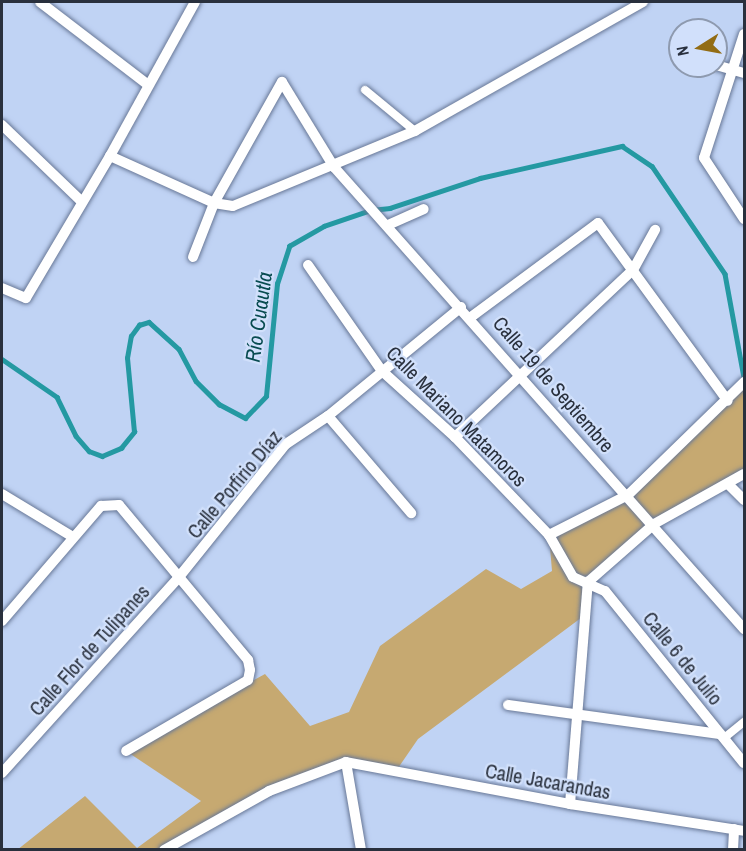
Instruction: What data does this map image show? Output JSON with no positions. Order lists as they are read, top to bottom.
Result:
{
  "streets": {
    "street": [
      "Calle 19 de Septiembre",
      "Calle Mariano Matamoros",
      "Calle Porfirio Díaz",
      "Calle Flor de Tulipanes",
      "Calle 6 de Julio",
      "Calle Jacarandas"
    ]
  },
  "crossings": [
    ["Calle 19 de Septiembre", "Calle Porfirio Díaz"],
    ["Calle Mariano Matamoros", "Calle Porfirio Díaz"],
    ["Calle Mariano Matamoros", "Calle 6 de Julio"],
    ["Calle Porfirio Díaz", "Calle Flor de Tulipanes"]
  ],
  "water": ["Río Cuautla"],
  "north": "left"
}
